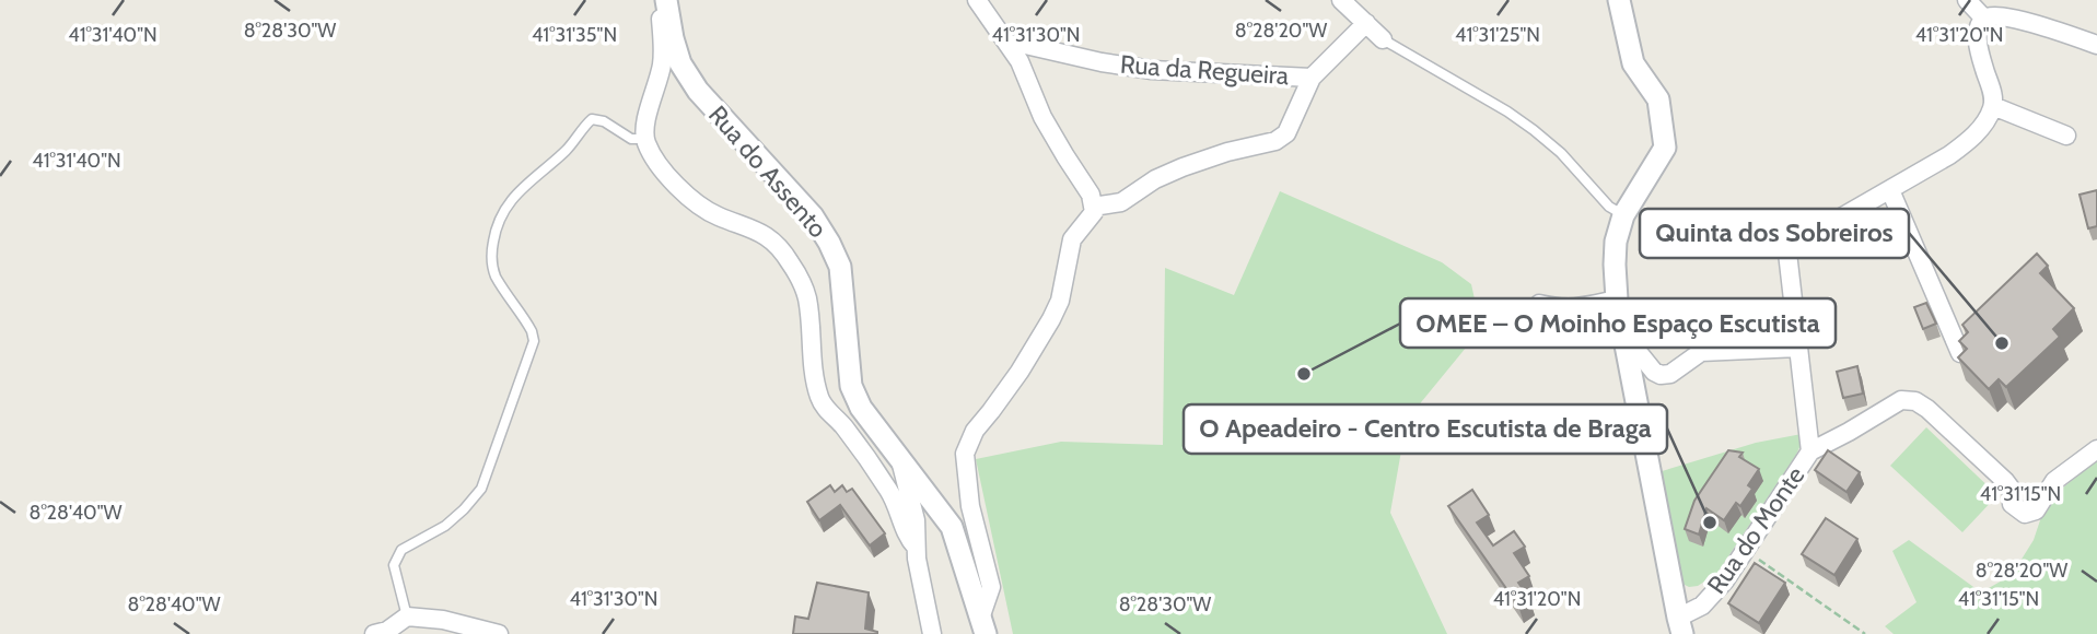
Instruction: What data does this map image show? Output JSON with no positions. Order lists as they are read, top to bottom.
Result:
{
  "streets": {
    "street": ["Rua da Regueira", "Rua do Assento", "Rua do Monte"]
  },
  "places": ["Quinta dos Sobreiros", "OMEE – O Moinho Espaço Escutista", "O Apeadeiro - Centro Escutista de Braga"],
  "coordinates": [
    "8°28'30\"W",
    "8°28'20\"W",
    "41°31'40\"N",
    "41°31'35\"N",
    "41°31'30\"N",
    "41°31'25\"N",
    "41°31'20\"N",
    "41°31'15\"N",
    "8°28'40\"W"
  ]
}
